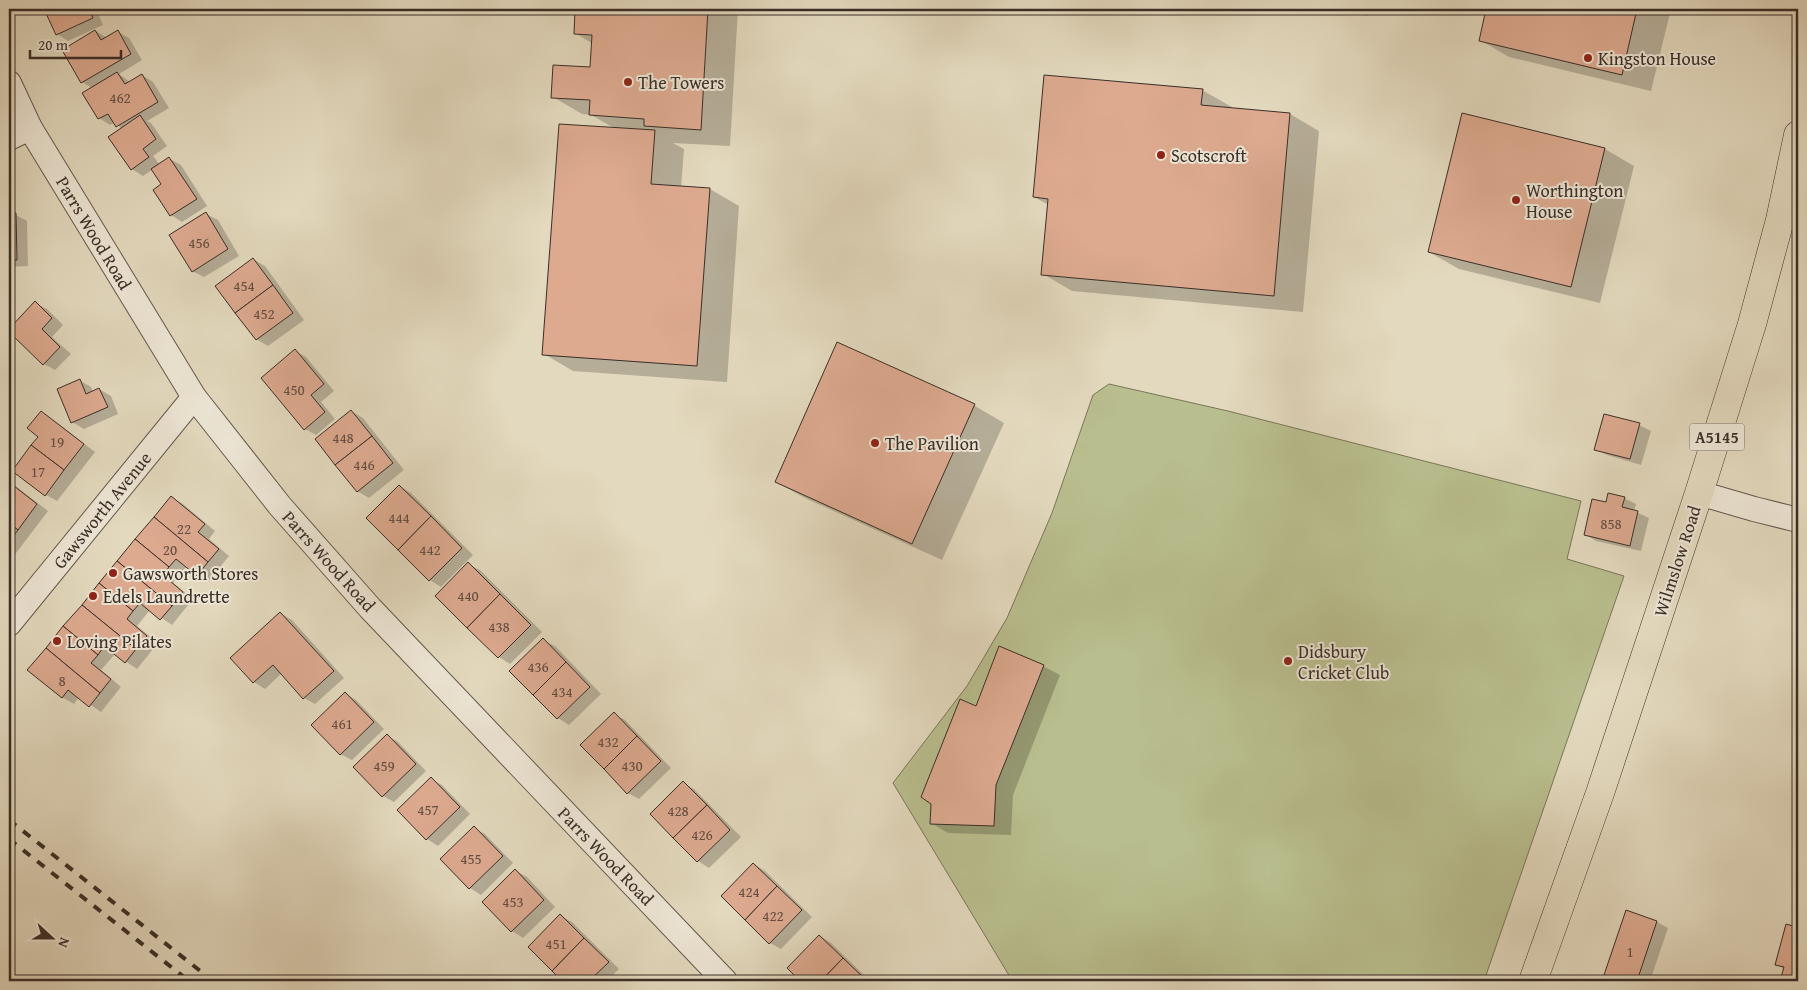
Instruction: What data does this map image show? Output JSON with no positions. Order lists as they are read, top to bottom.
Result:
{
  "streets": {
    "main road": ["A5145", "Wilmslow Road"],
    "street": ["Parrs Wood Road", "Gawsworth Avenue"]
  },
  "crossings": [
    ["Parrs Wood Road", "Gawsworth Avenue"]
  ],
  "places": [
    "Kingston House",
    "The Towers",
    "Scotscroft",
    "Worthington House",
    "The Pavilion",
    "Gawsworth Stores",
    "Edels Laundrette",
    "Loving Pilates",
    "Didsbury Cricket Club"
  ],
  "house_numbers": [
    "462",
    "456",
    "454",
    "452",
    "450",
    "448",
    "19",
    "446",
    "17",
    "444",
    "858",
    "22",
    "20",
    "442",
    "440",
    "438",
    "436",
    "8",
    "434",
    "461",
    "432",
    "459",
    "430",
    "457",
    "428",
    "426",
    "455",
    "424",
    "453",
    "422",
    "451",
    "1"
  ],
  "scale_bar": "20 m",
  "north": "right"
}
